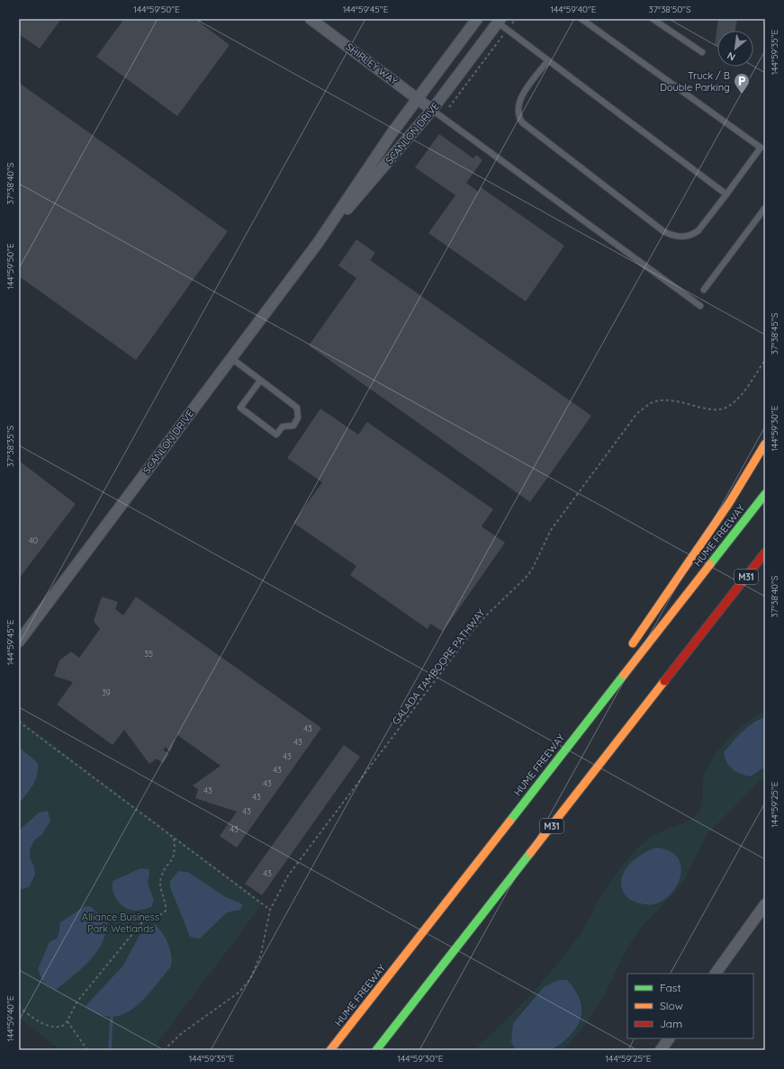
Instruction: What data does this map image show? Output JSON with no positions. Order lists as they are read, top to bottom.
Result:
{
  "streets": {
    "highway": ["HUME FREEWAY", "M31"],
    "street": ["SHIRLEY WAY", "SCANLON DRIVE"],
    "path": ["GALADA TAMBOORE PATHWAY"]
  },
  "crossings": [
    ["SHIRLEY WAY", "SCANLON DRIVE"]
  ],
  "parks": ["Alliance Business Park Wetlands"],
  "places": {
    "parking": ["Truck / B Double Parking"]
  },
  "house_numbers": [
    "40",
    "35",
    "39",
    "43",
    "43",
    "43",
    "43",
    "43",
    "43",
    "43",
    "43",
    "43",
    "43"
  ],
  "legend": ["Fast", "Slow", "Jam"],
  "north": "bottom left",
  "coordinates": [
    "144°59'50\"E",
    "144°59'45\"E",
    "144°59'40\"E",
    "37°38'50\"S",
    "144°59'35\"E",
    "37°38'40\"S",
    "37°38'45\"S",
    "144°59'30\"E",
    "37°38'35\"S",
    "144°59'25\"E"
  ]
}
